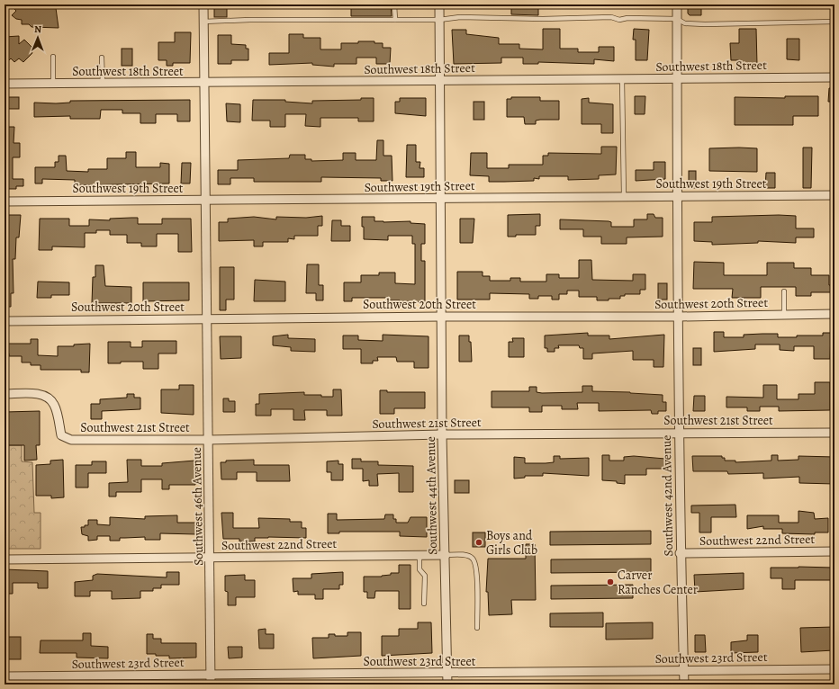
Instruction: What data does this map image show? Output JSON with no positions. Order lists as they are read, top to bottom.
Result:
{
  "streets": {
    "street": [
      "Southwest 18th Street",
      "Southwest 19th Street",
      "Southwest 20th Street",
      "Southwest 21st Street",
      "Southwest 44th Avenue",
      "Southwest 42nd Avenue",
      "Southwest 46th Avenue",
      "Southwest 22nd Street",
      "Southwest 23rd Street"
    ]
  },
  "crossings": [
    ["Southwest 18th Street", "Southwest 44th Avenue"],
    ["Southwest 18th Street", "Southwest 42nd Avenue"],
    ["Southwest 18th Street", "Southwest 46th Avenue"],
    ["Southwest 19th Street", "Southwest 44th Avenue"],
    ["Southwest 19th Street", "Southwest 42nd Avenue"],
    ["Southwest 19th Street", "Southwest 46th Avenue"],
    ["Southwest 20th Street", "Southwest 44th Avenue"],
    ["Southwest 20th Street", "Southwest 42nd Avenue"],
    ["Southwest 20th Street", "Southwest 46th Avenue"],
    ["Southwest 21st Street", "Southwest 44th Avenue"],
    ["Southwest 21st Street", "Southwest 42nd Avenue"],
    ["Southwest 21st Street", "Southwest 46th Avenue"],
    ["Southwest 44th Avenue", "Southwest 22nd Street"],
    ["Southwest 44th Avenue", "Southwest 23rd Street"],
    ["Southwest 42nd Avenue", "Southwest 22nd Street"],
    ["Southwest 42nd Avenue", "Southwest 23rd Street"],
    ["Southwest 46th Avenue", "Southwest 22nd Street"],
    ["Southwest 46th Avenue", "Southwest 23rd Street"]
  ],
  "places": ["Boys and Girls Club", "Carver Ranches Center"],
  "north": "top"
}
